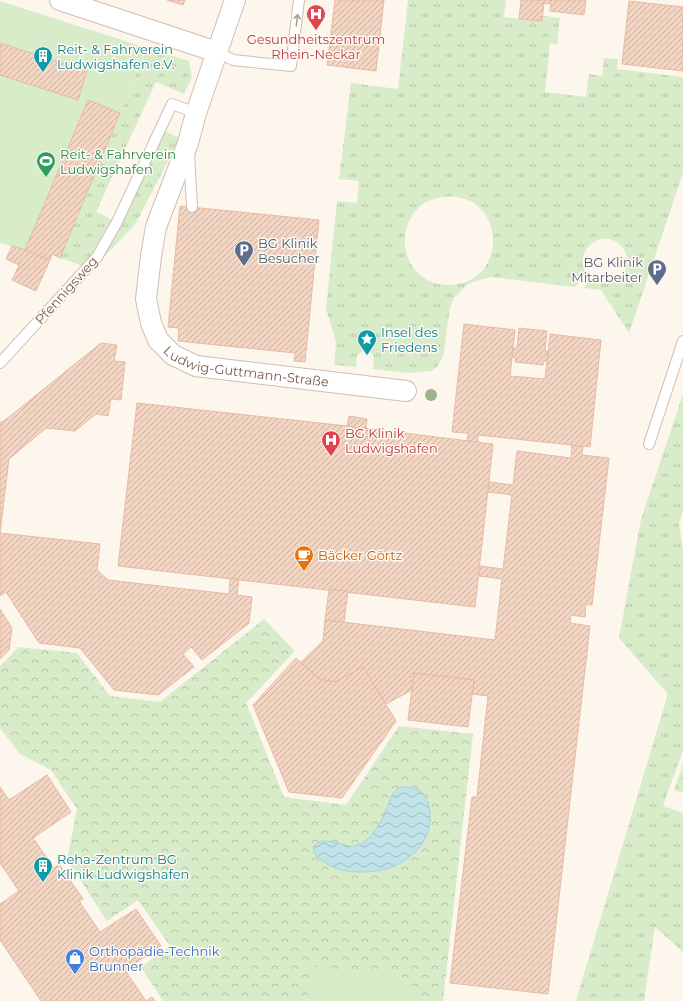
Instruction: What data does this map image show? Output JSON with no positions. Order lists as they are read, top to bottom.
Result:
{
  "streets": {
    "street": ["Ludwig-Guttmann-Straße"],
    "lane": ["Pfennigsweg"]
  },
  "crossings": [
    ["Pfennigsweg", "Ludwig-Guttmann-Straße"]
  ],
  "places": {
    "hospital": ["Gesundheitszentrum Rhein-Neckar", "BG Klinik Ludwigshafen"],
    "building": ["Reit- & Fahrverein Ludwigshafen e.V.", "Reha-Zentrum BG Klinik Ludwigshafen"],
    "sports": ["Reit- & Fahrverein Ludwigshafen"],
    "parking": ["BG Klinik Besucher", "BG Klinik Mitarbeiter"],
    "place": ["Insel des Friedens"],
    "cafe": ["Bäcker Görtz"],
    "shop": ["Orthopädie-Technik Brunner"]
  }
}
